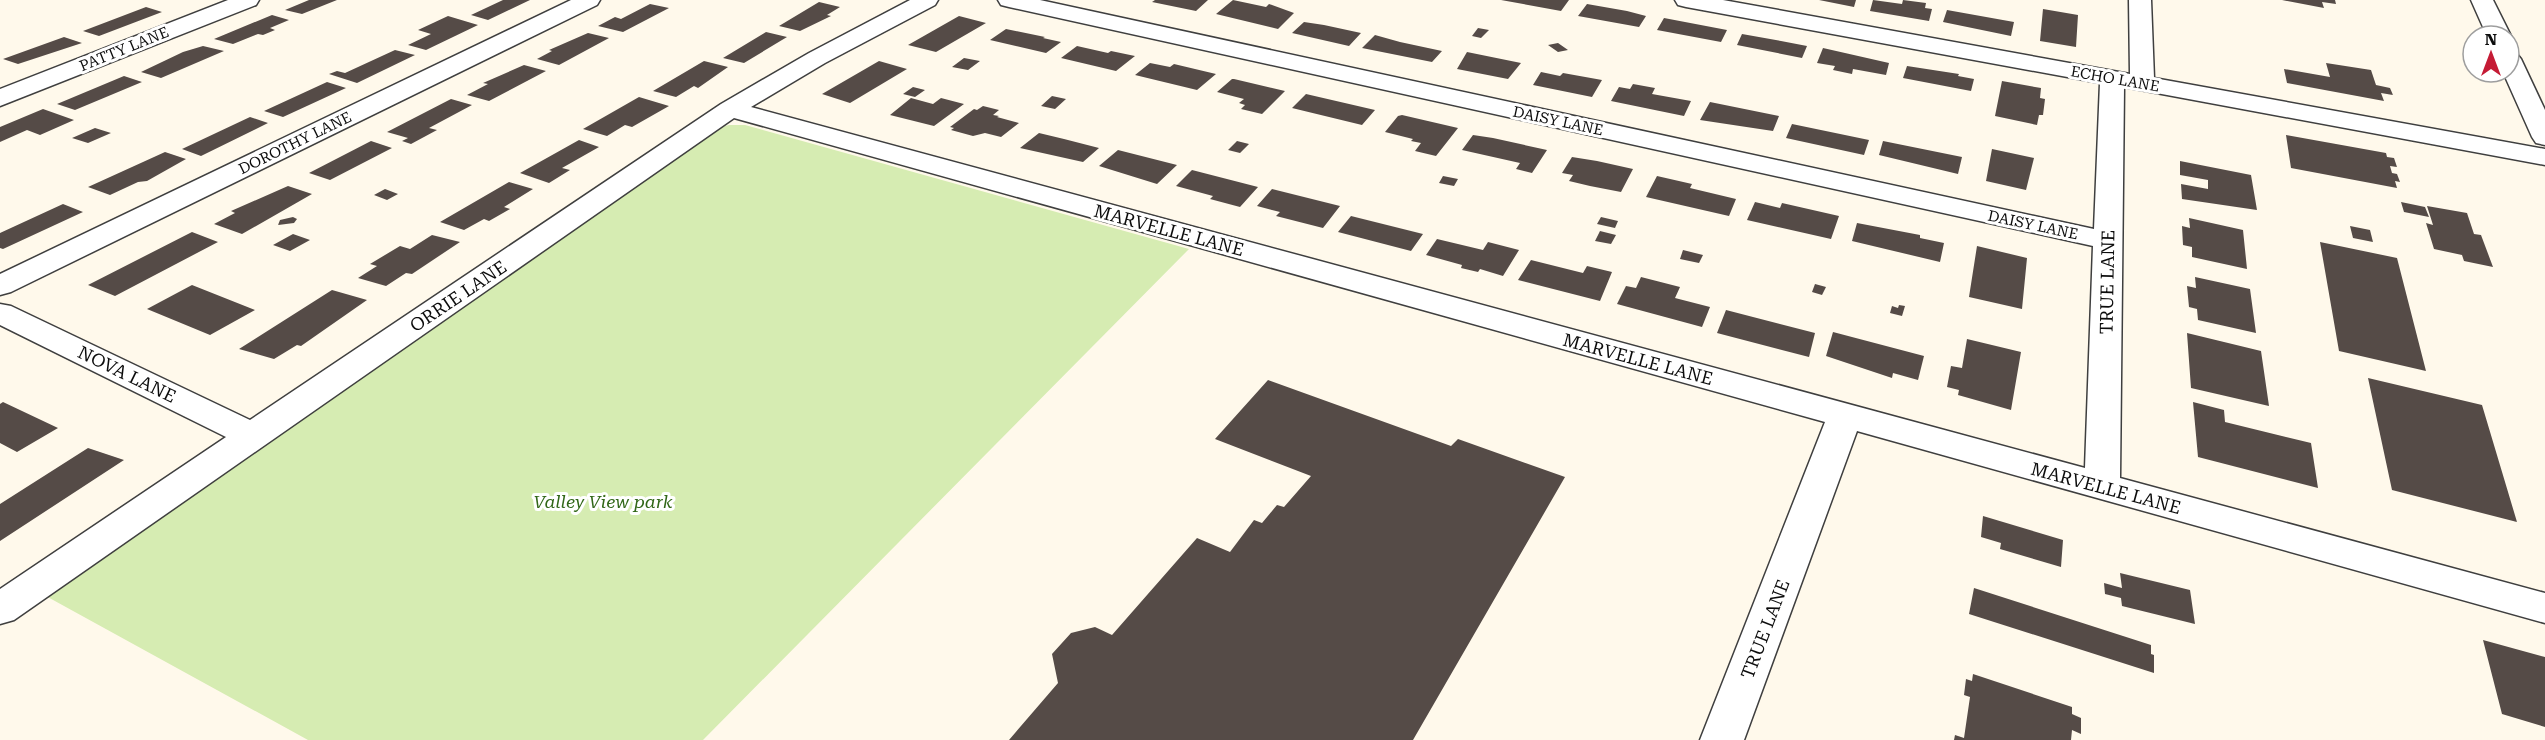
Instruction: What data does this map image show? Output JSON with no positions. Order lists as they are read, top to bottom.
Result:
{
  "streets": {
    "street": [
      "PATTY LANE",
      "ECHO LANE",
      "DAISY LANE",
      "DOROTHY LANE",
      "MARVELLE LANE",
      "TRUE LANE",
      "ORRIE LANE",
      "NOVA LANE"
    ]
  },
  "crossings": [
    ["ECHO LANE", "TRUE LANE"],
    ["DAISY LANE", "TRUE LANE"],
    ["MARVELLE LANE", "TRUE LANE"],
    ["MARVELLE LANE", "ORRIE LANE"],
    ["ORRIE LANE", "NOVA LANE"]
  ],
  "parks": ["Valley View park"],
  "north": "top"
}
